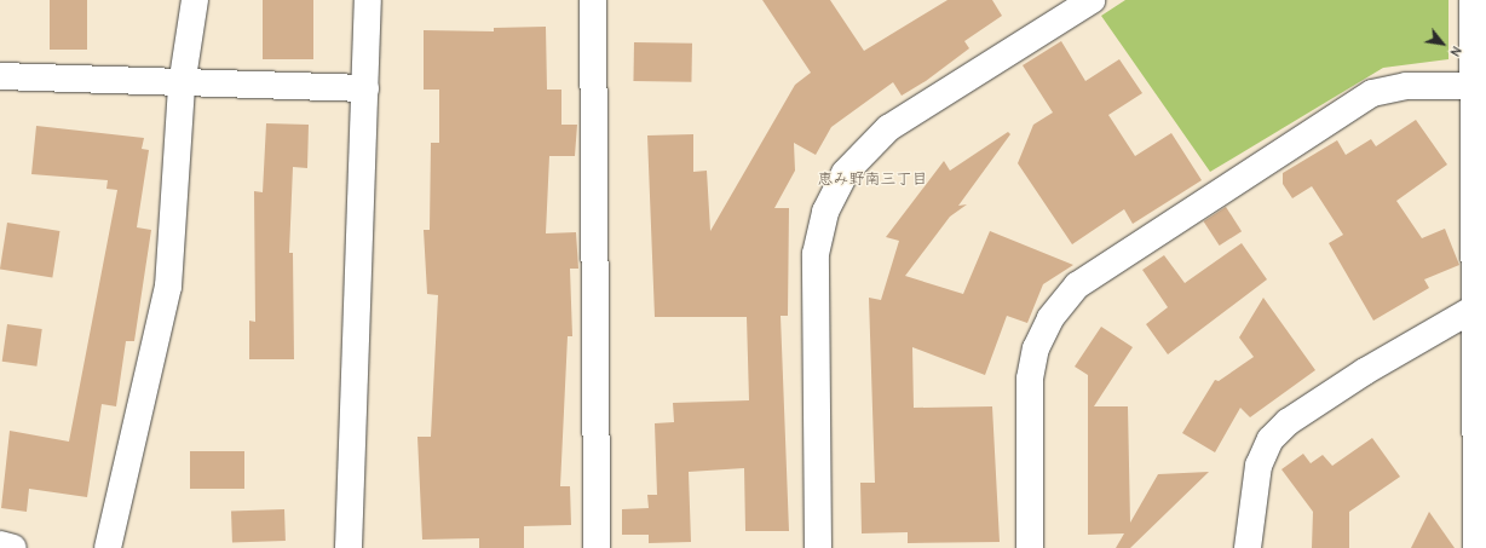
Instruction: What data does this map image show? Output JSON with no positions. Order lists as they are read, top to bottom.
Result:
{
  "districts": ["恵み野南三丁目"],
  "north": "bottom right"
}
